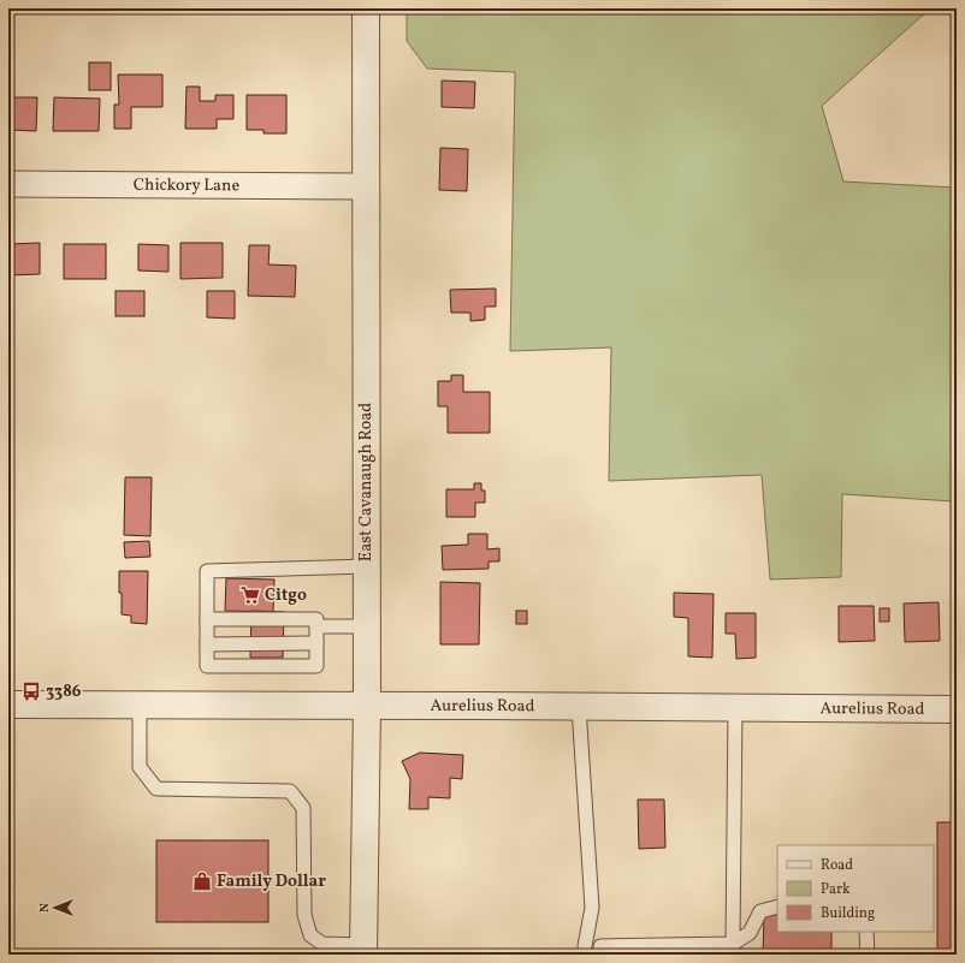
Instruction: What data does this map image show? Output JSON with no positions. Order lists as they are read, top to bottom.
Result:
{
  "streets": {
    "street": ["Chickory Lane", "East Cavanaugh Road", "Aurelius Road"]
  },
  "crossings": [
    ["Chickory Lane", "East Cavanaugh Road"],
    ["East Cavanaugh Road", "Aurelius Road"]
  ],
  "places": {
    "supermarket": ["Citgo"],
    "bus stop": ["3386"],
    "shop": ["Family Dollar"]
  },
  "legend": ["Road", "Park", "Building"],
  "north": "left"
}
